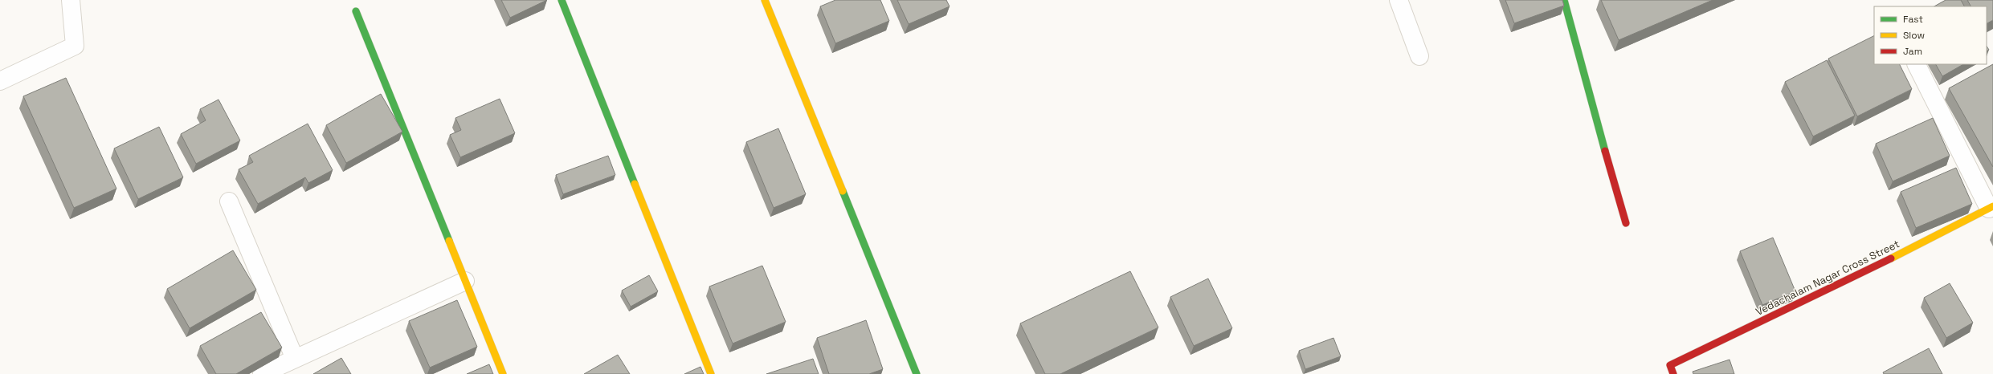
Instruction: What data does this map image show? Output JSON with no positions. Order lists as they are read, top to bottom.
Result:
{
  "streets": {
    "street": ["Vedachalam Nagar Cross Street"]
  },
  "legend": ["Fast", "Slow", "Jam"]
}
